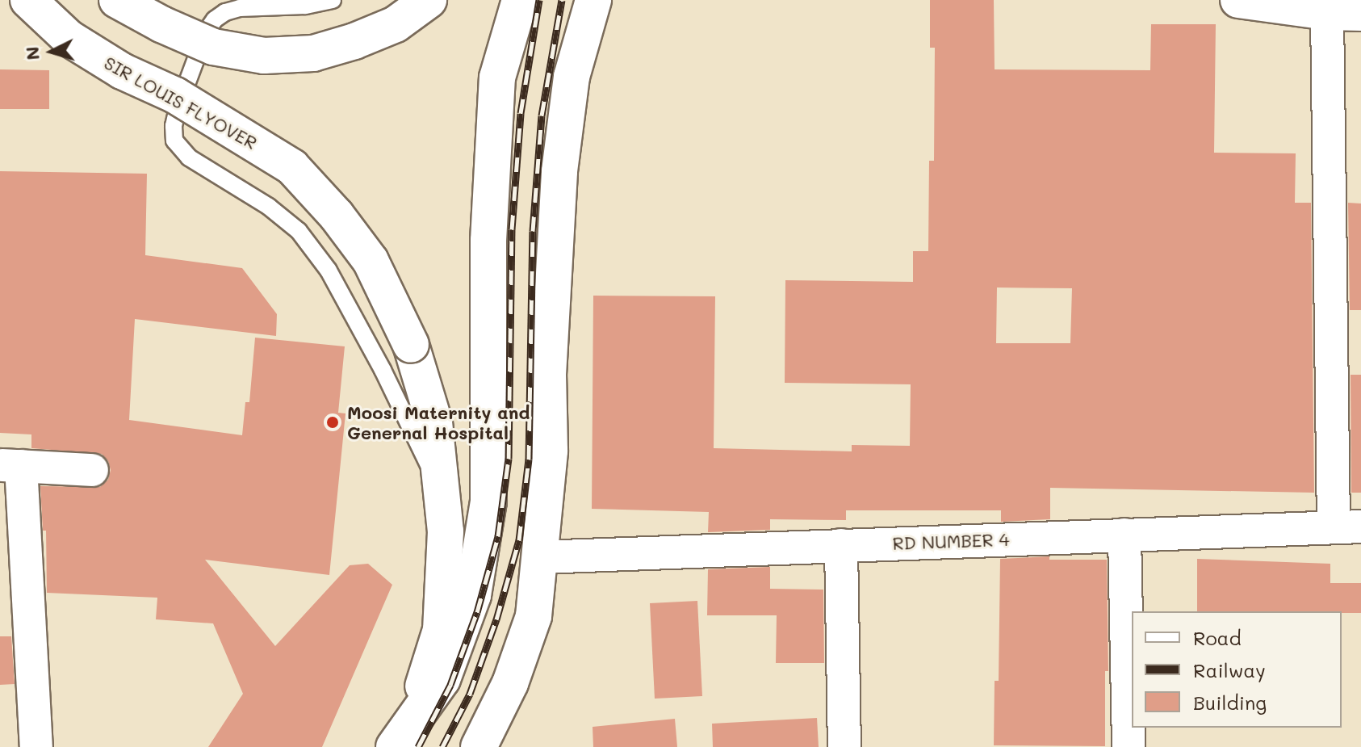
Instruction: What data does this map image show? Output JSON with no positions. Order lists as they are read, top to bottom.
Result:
{
  "streets": {
    "main road": ["SIR LOUIS FLYOVER"],
    "street": ["RD NUMBER 4"]
  },
  "places": ["Moosi Maternity and Genernal Hospital"],
  "legend": ["Road", "Railway", "Building"],
  "north": "left"
}
